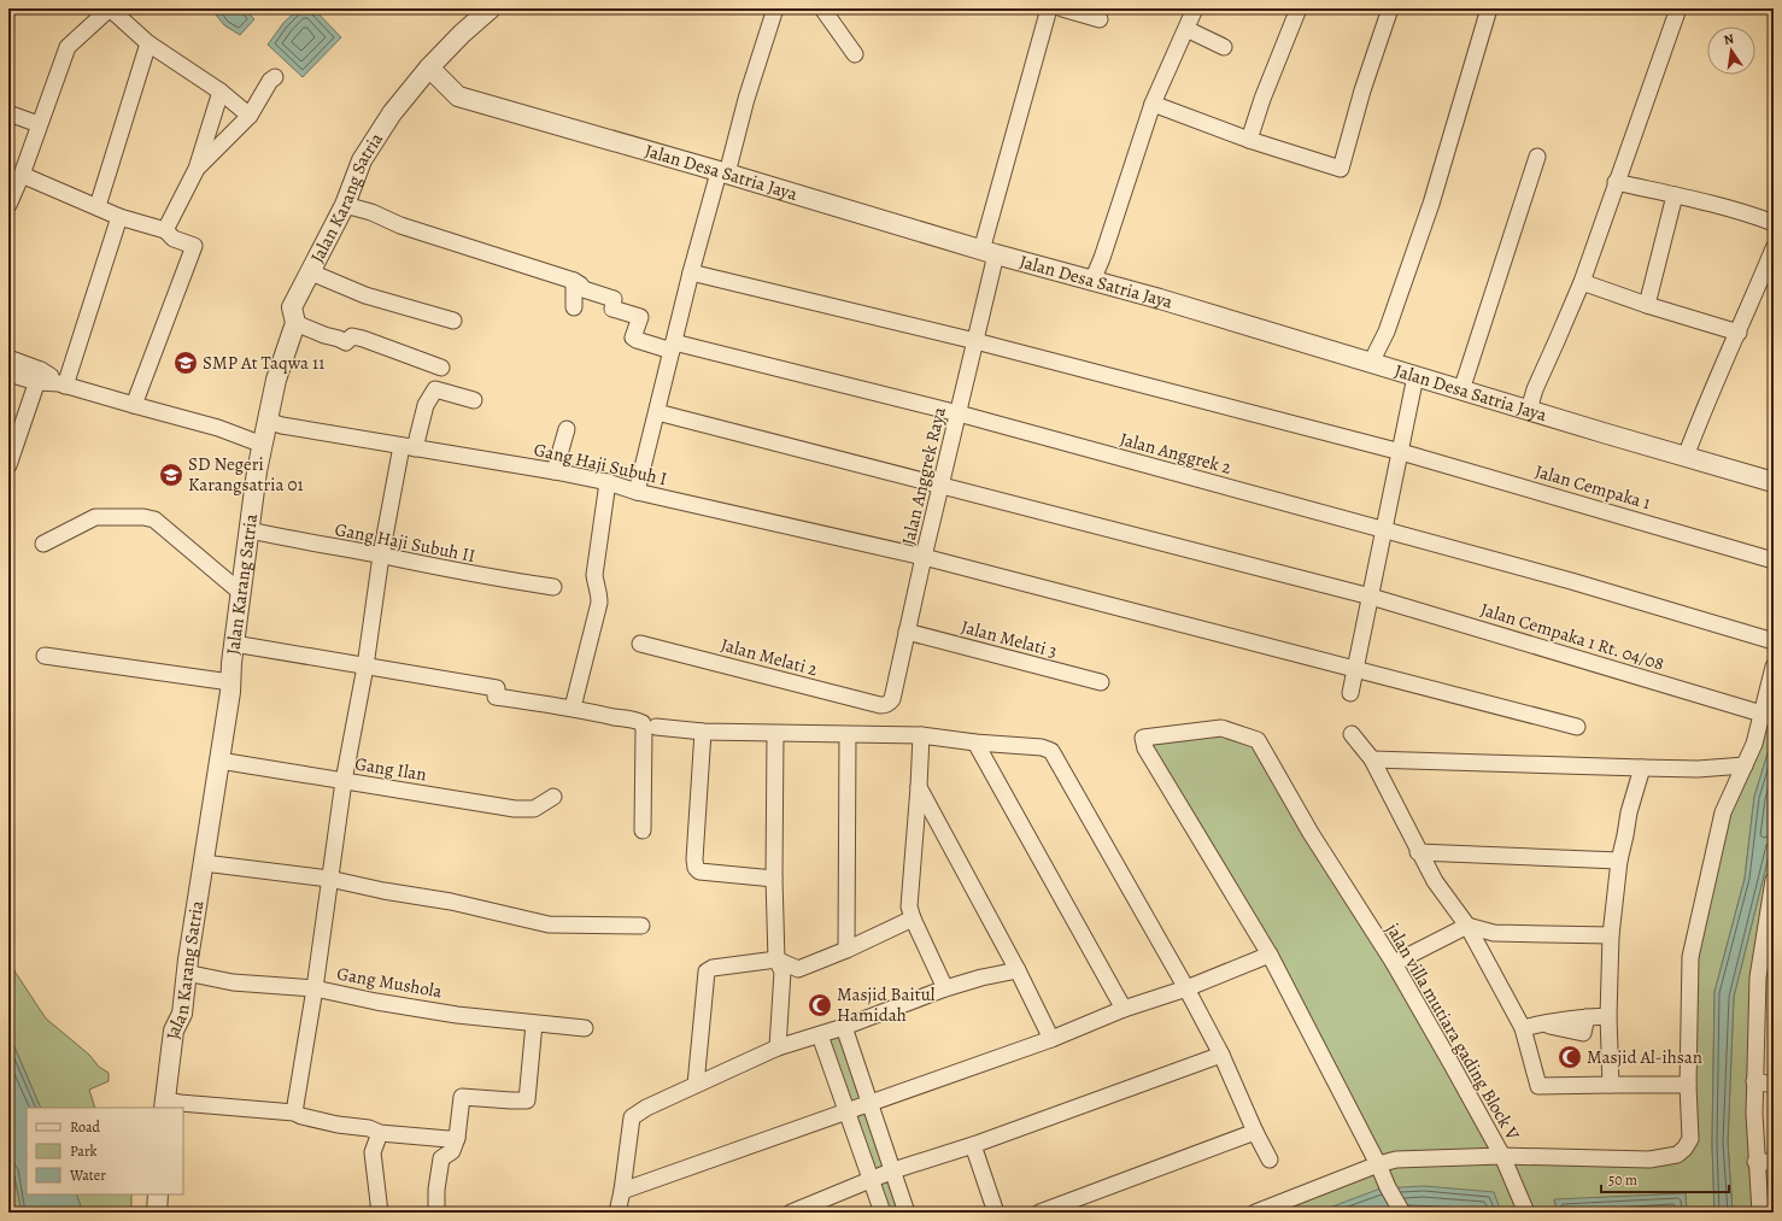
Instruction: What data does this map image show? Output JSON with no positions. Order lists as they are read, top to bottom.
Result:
{
  "streets": {
    "street": [
      "Jalan Desa Satria Jaya",
      "Jalan Karang Satria",
      "Jalan Anggrek 2",
      "Gang Haji Subuh I",
      "Jalan Anggrek Raya",
      "Jalan Cempaka 1",
      "Gang Haji Subuh II",
      "Jalan Cempaka 1 Rt. 04/08",
      "Jalan Melati 3",
      "Jalan Melati 2",
      "Gang Ilan",
      "Gang Mushola",
      "jalan villa mutiara gading Block V"
    ]
  },
  "crossings": [
    ["Jalan Desa Satria Jaya", "Jalan Karang Satria"],
    ["Jalan Desa Satria Jaya", "Jalan Anggrek Raya"],
    ["Jalan Karang Satria", "Gang Haji Subuh I"],
    ["Jalan Karang Satria", "Gang Haji Subuh II"],
    ["Jalan Karang Satria", "Gang Ilan"],
    ["Jalan Karang Satria", "Gang Mushola"],
    ["Jalan Anggrek 2", "Jalan Anggrek Raya"],
    ["Gang Haji Subuh I", "Jalan Anggrek Raya"],
    ["Jalan Anggrek Raya", "Jalan Cempaka 1"],
    ["Jalan Anggrek Raya", "Jalan Cempaka 1 Rt. 04/08"],
    ["Jalan Anggrek Raya", "Jalan Melati 3"],
    ["Jalan Anggrek Raya", "Jalan Melati 2"],
    ["Jalan Cempaka 1 Rt. 04/08", "jalan villa mutiara gading Block V"]
  ],
  "places": {
    "school or university": ["SMP At Taqwa 11", "SD Negeri Karangsatria 01"],
    "mosque": ["Masjid Baitul Hamidah", "Masjid Al-ihsan"]
  },
  "legend": ["Road", "Park", "Water"],
  "scale_bar": "50 m",
  "north": "top"
}
